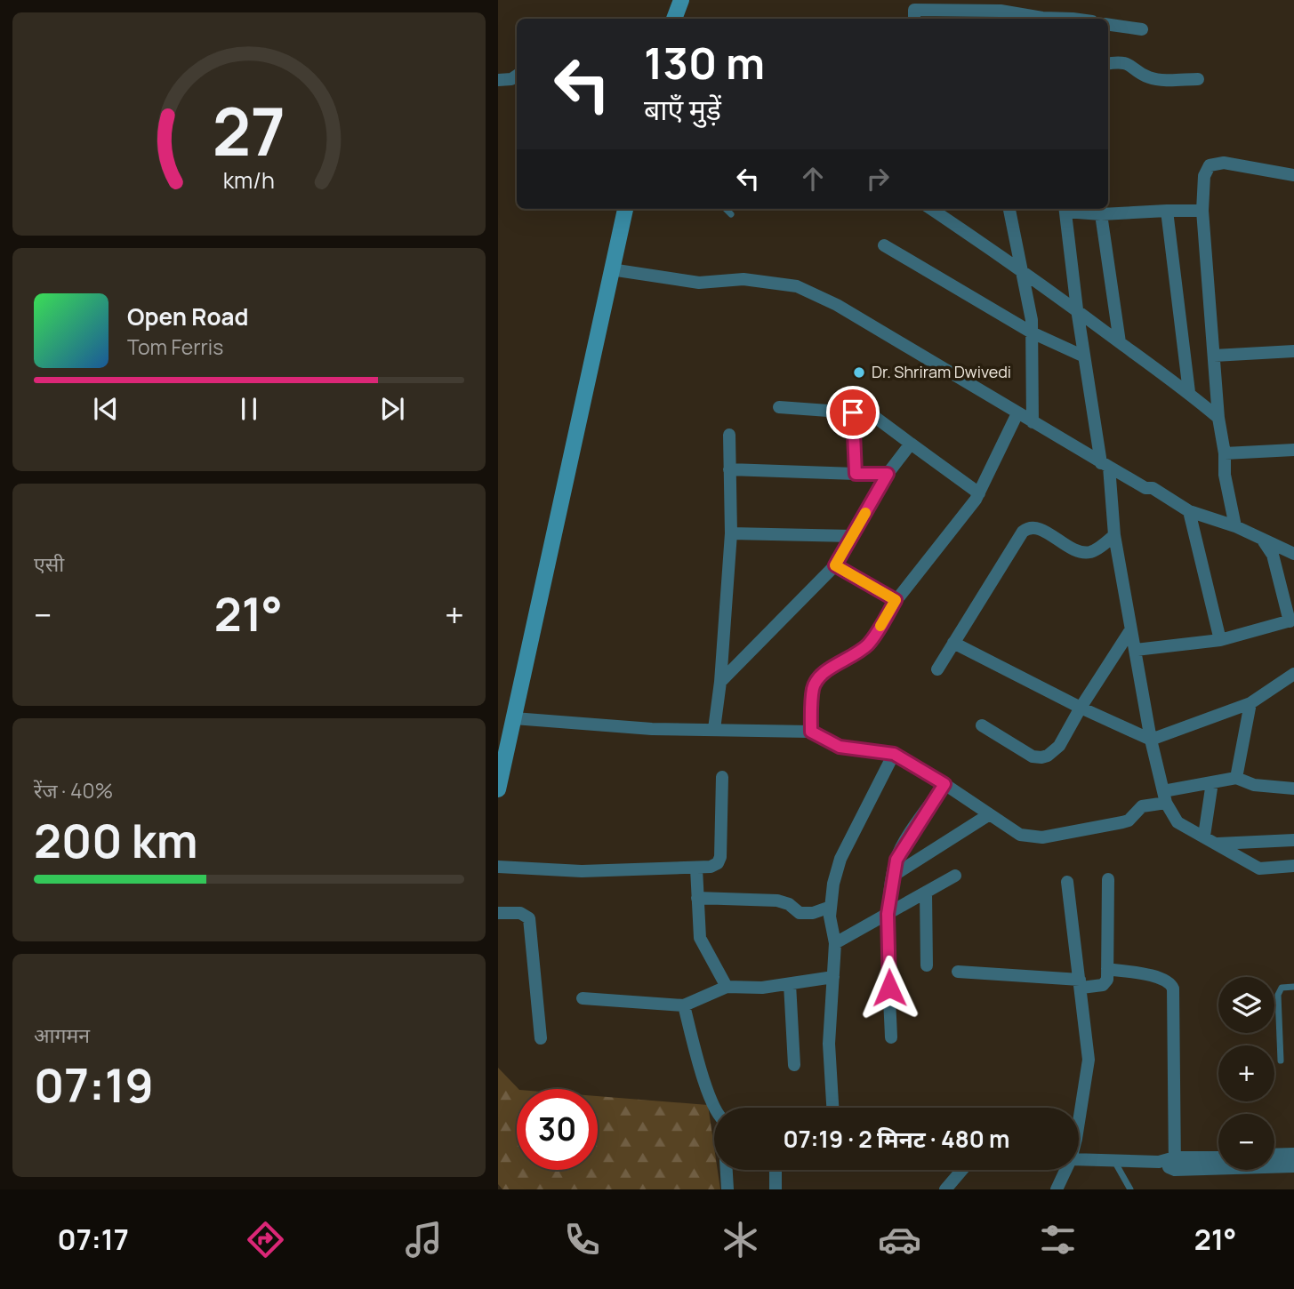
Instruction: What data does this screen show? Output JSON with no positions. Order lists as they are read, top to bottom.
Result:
{
  "places": ["Dr. Shriram Dwivedi"],
  "page": {
    "turn": ["130 m", "बाएँ मुड़ें"],
    "song": ["Open Road", "Tom Ferris"],
    "tile": [
      "एसी",
      ["रेंज · 40%", "200 km"],
      ["आगमन", "07:19"]
    ],
    "heat": ["−", "21°", "+"],
    "map_buttons": ["+", "−"],
    "limit": "30",
    "trip": "07:19 · 2 मिनट · 480 m",
    "tabs": ["07:17", "21°"],
    "gauge": ["27", "km/h"]
  }
}
